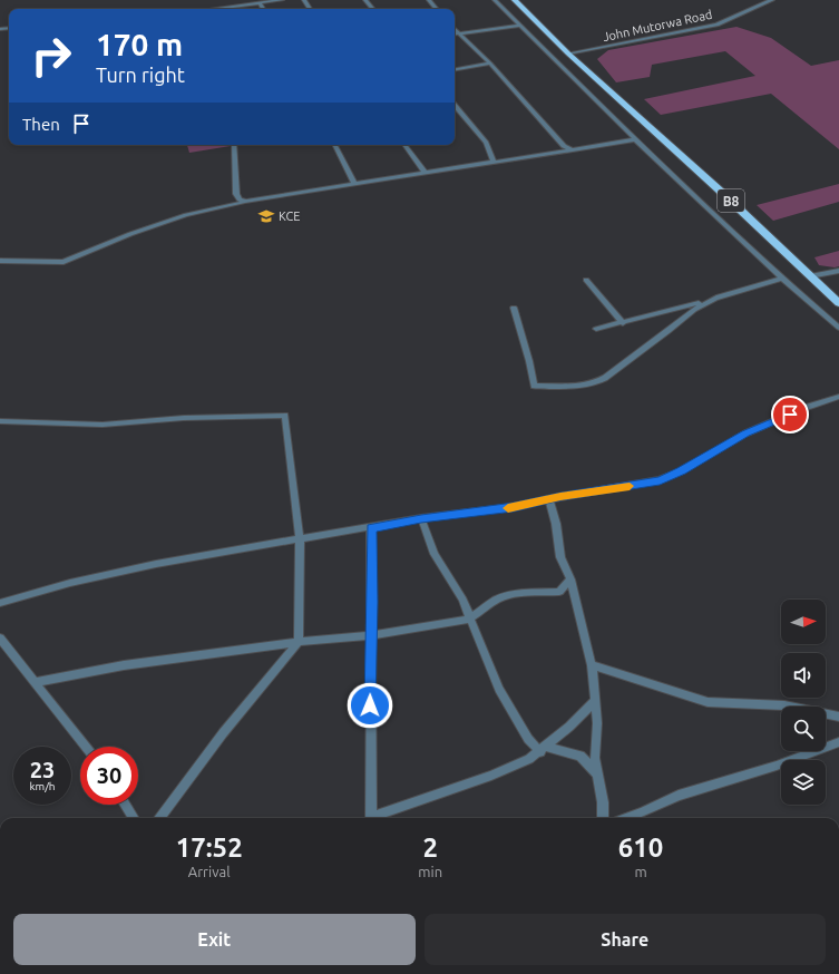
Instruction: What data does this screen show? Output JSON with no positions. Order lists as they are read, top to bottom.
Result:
{
  "streets": {
    "highway": ["B8"],
    "street": ["John Mutorwa Road"]
  },
  "crossings": [
    ["John Mutorwa Road", "B8"]
  ],
  "places": {
    "school or university": ["KCE"]
  },
  "north": "right",
  "page": {
    "turn": ["170 m", "Turn right"],
    "then": "Then",
    "speed": "23 km/h",
    "limit": "30",
    "eta": [
      "17:52",
      "Arrival",
      "2",
      "min",
      "610",
      "m"
    ],
    "buttons": ["Exit", "Share"]
  }
}
